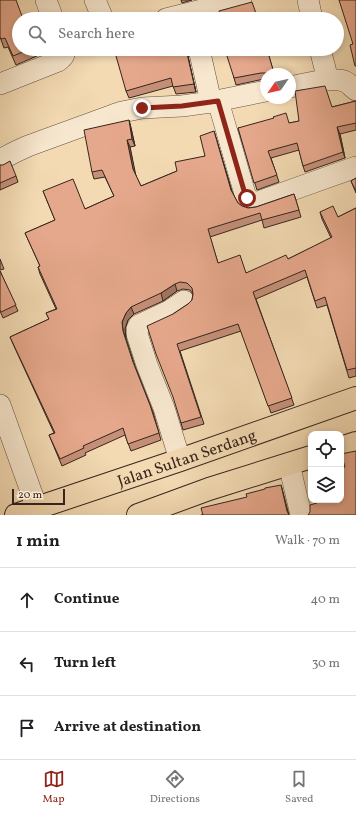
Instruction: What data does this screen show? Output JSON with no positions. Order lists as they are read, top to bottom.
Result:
{
  "streets": {
    "highway": ["Jalan Sultan Serdang"]
  },
  "scale_bar": "20 m",
  "north": "bottom left",
  "page": {
    "search": "Search here",
    "scale": "20 m",
    "heading": ["1 min", "Walk · 70 m"],
    "list": [
      ["Continue", "40 m"],
      ["Turn left", "30 m"],
      "Arrive at destination"
    ],
    "nav": ["Map", "Directions", "Saved"]
  }
}
